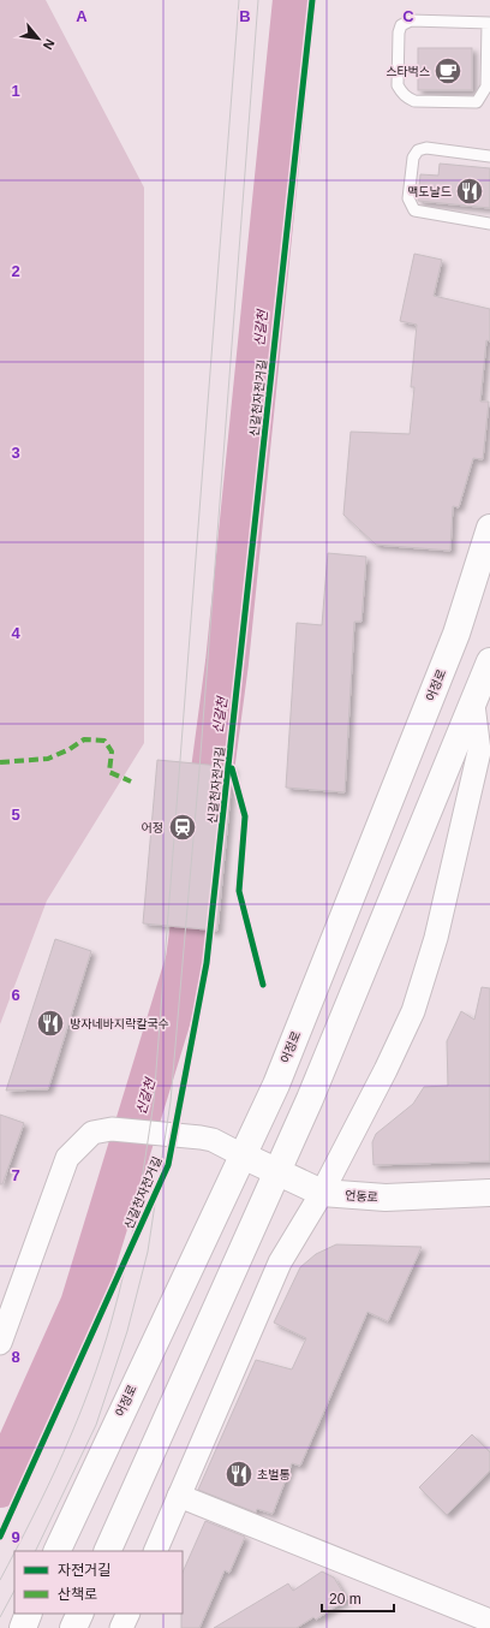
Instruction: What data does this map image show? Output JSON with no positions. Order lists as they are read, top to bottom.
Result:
{
  "streets": {
    "main road": ["어정로", "언동로"],
    "cycle path": ["신갈천자전거길"]
  },
  "crossings": [
    ["어정로", "언동로"]
  ],
  "water": ["신갈천"],
  "places": {
    "cafe": ["스타벅스"],
    "restaurant": ["맥도날드", "방자네바지락칼국수", "초벌통"],
    "station": ["어정"]
  },
  "legend": ["자전거길", "산책로"],
  "scale_bar": "20 m",
  "north": "bottom right",
  "grid": {
    "columns": ["A", "B", "C"],
    "rows": [
      "1",
      "2",
      "3",
      "4",
      "5",
      "6",
      "7",
      "8",
      "9"
    ]
  }
}
